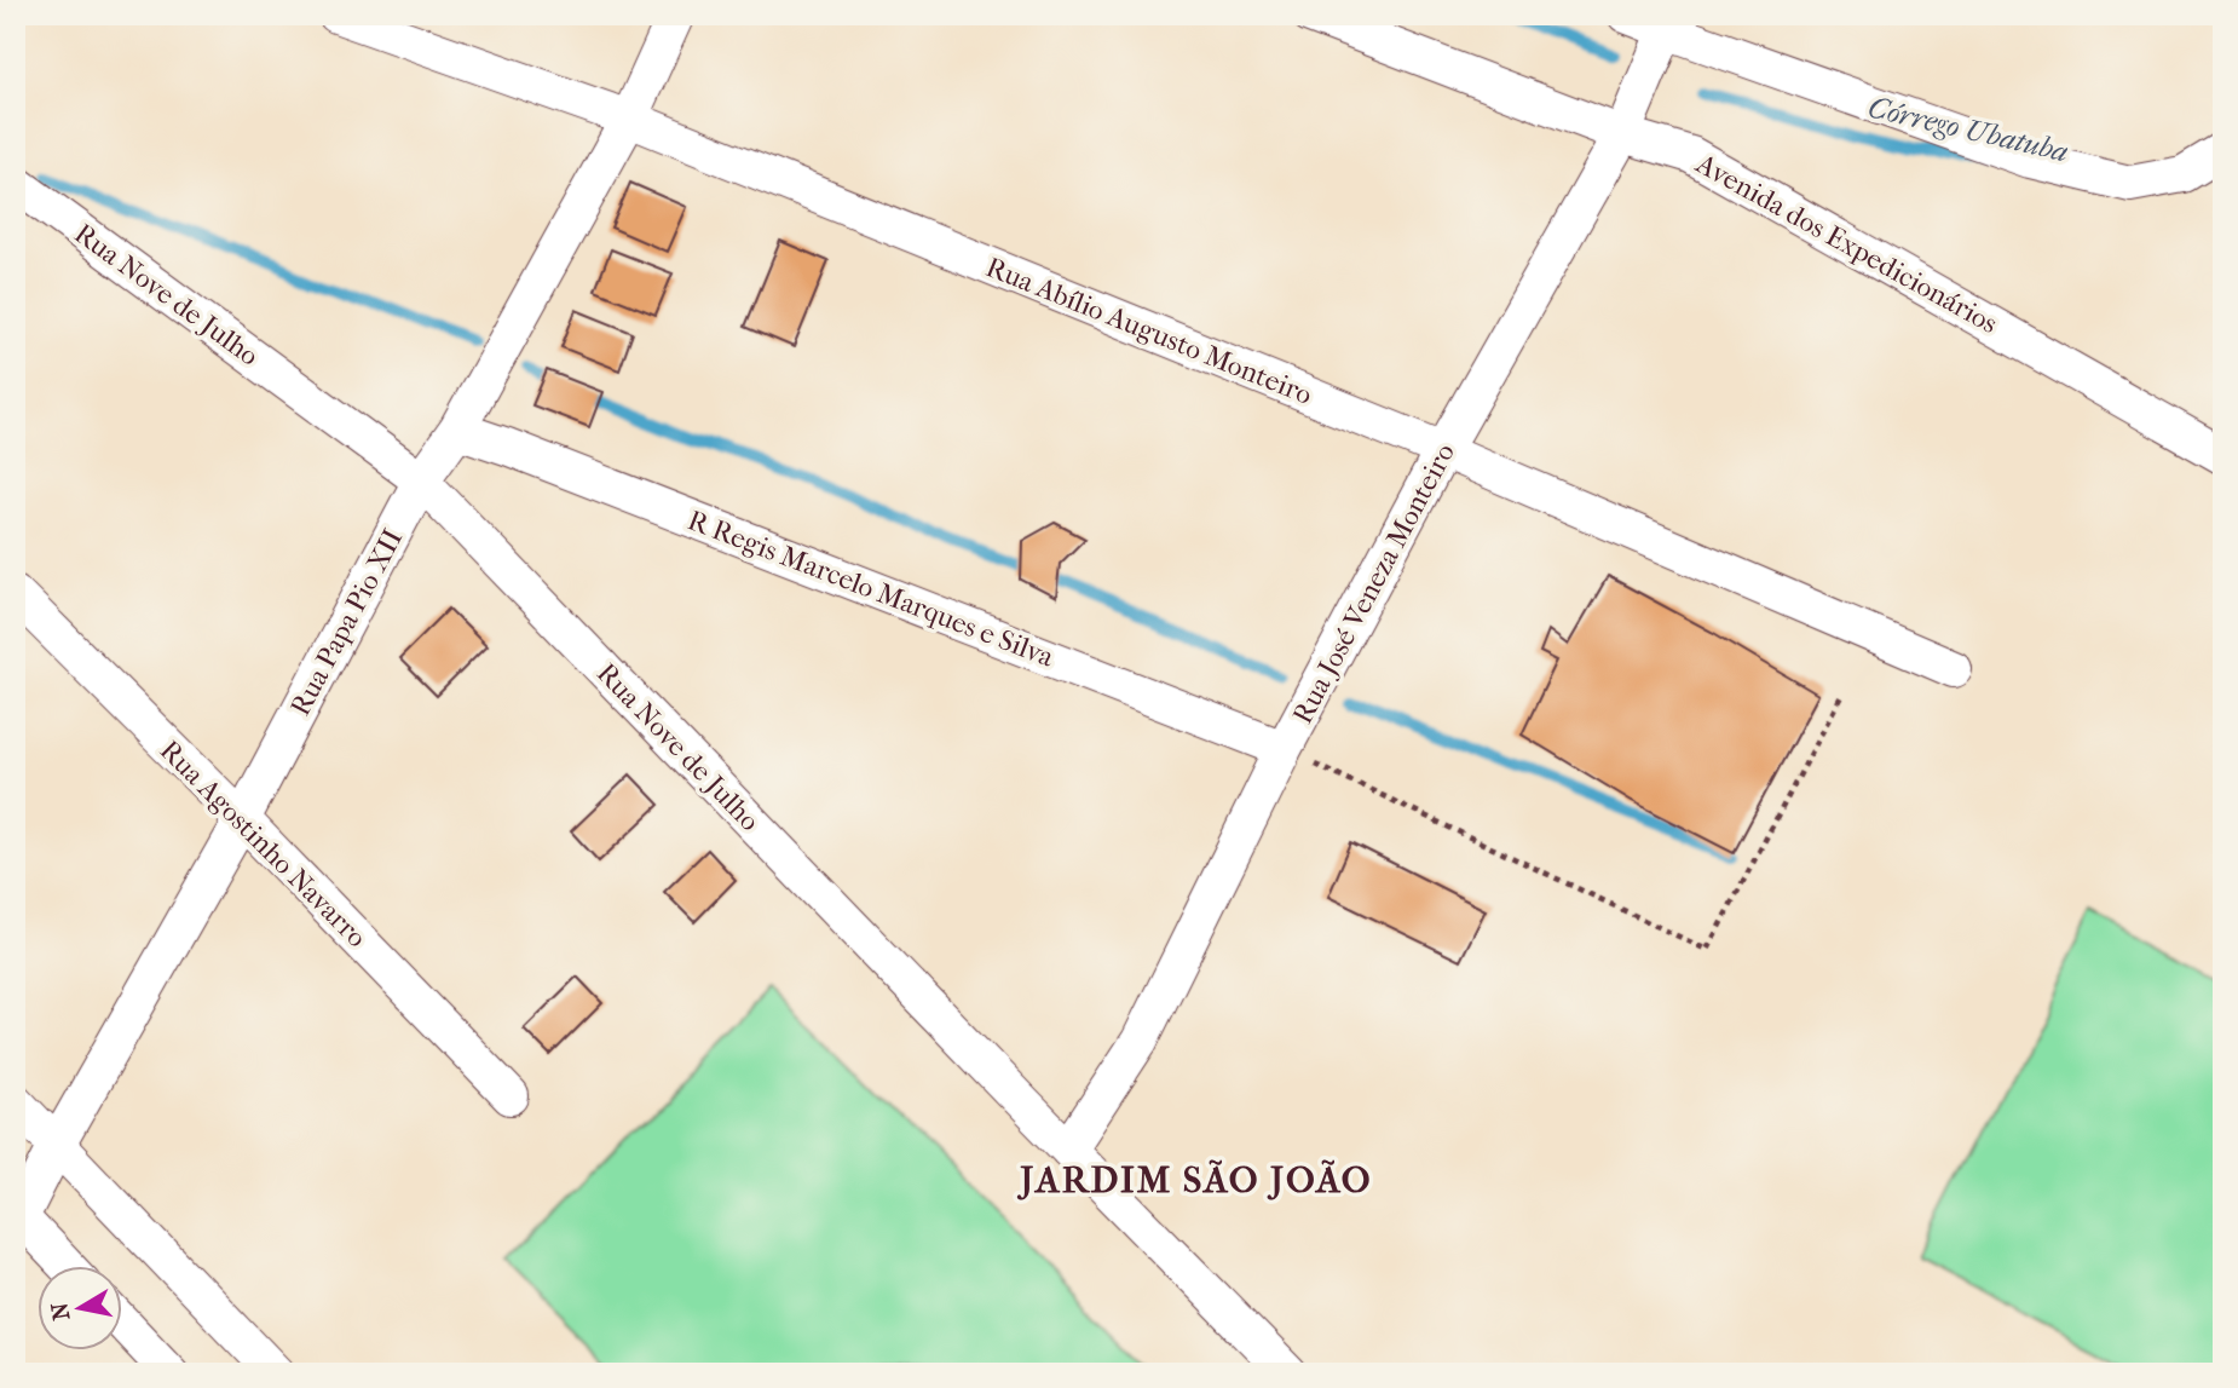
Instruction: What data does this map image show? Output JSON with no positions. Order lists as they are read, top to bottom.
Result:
{
  "streets": {
    "street": [
      "Avenida dos Expedicionários",
      "Rua Nove de Julho",
      "Rua Abílio Augusto Monteiro",
      "Rua José Veneza Monteiro",
      "R Regis Marcelo Marques e Silva",
      "Rua Papa Pio XII",
      "Rua Agostinho Navarro"
    ]
  },
  "crossings": [
    ["Avenida dos Expedicionários", "Rua José Veneza Monteiro"],
    ["Rua Nove de Julho", "Rua José Veneza Monteiro"],
    ["Rua Nove de Julho", "Rua Papa Pio XII"],
    ["Rua Abílio Augusto Monteiro", "Rua José Veneza Monteiro"],
    ["Rua Abílio Augusto Monteiro", "Rua Papa Pio XII"],
    ["Rua José Veneza Monteiro", "R Regis Marcelo Marques e Silva"],
    ["R Regis Marcelo Marques e Silva", "Rua Papa Pio XII"],
    ["Rua Papa Pio XII", "Rua Agostinho Navarro"]
  ],
  "districts": ["JARDIM SÃO JOÃO"],
  "water": ["Córrego Ubatuba"],
  "north": "left"
}
